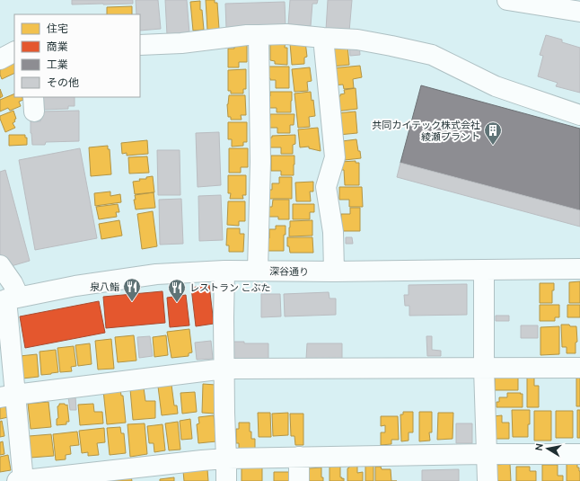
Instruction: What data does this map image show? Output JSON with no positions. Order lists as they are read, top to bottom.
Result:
{
  "streets": {
    "street": ["深谷通り"]
  },
  "places": {
    "building": ["共同カイテック株式会社 綾瀬プラント"],
    "restaurant": ["泉八鮨", "レストラン こぶた"]
  },
  "legend": [
    "住宅",
    "商業",
    "工業",
    "その他"
  ],
  "north": "left"
}
